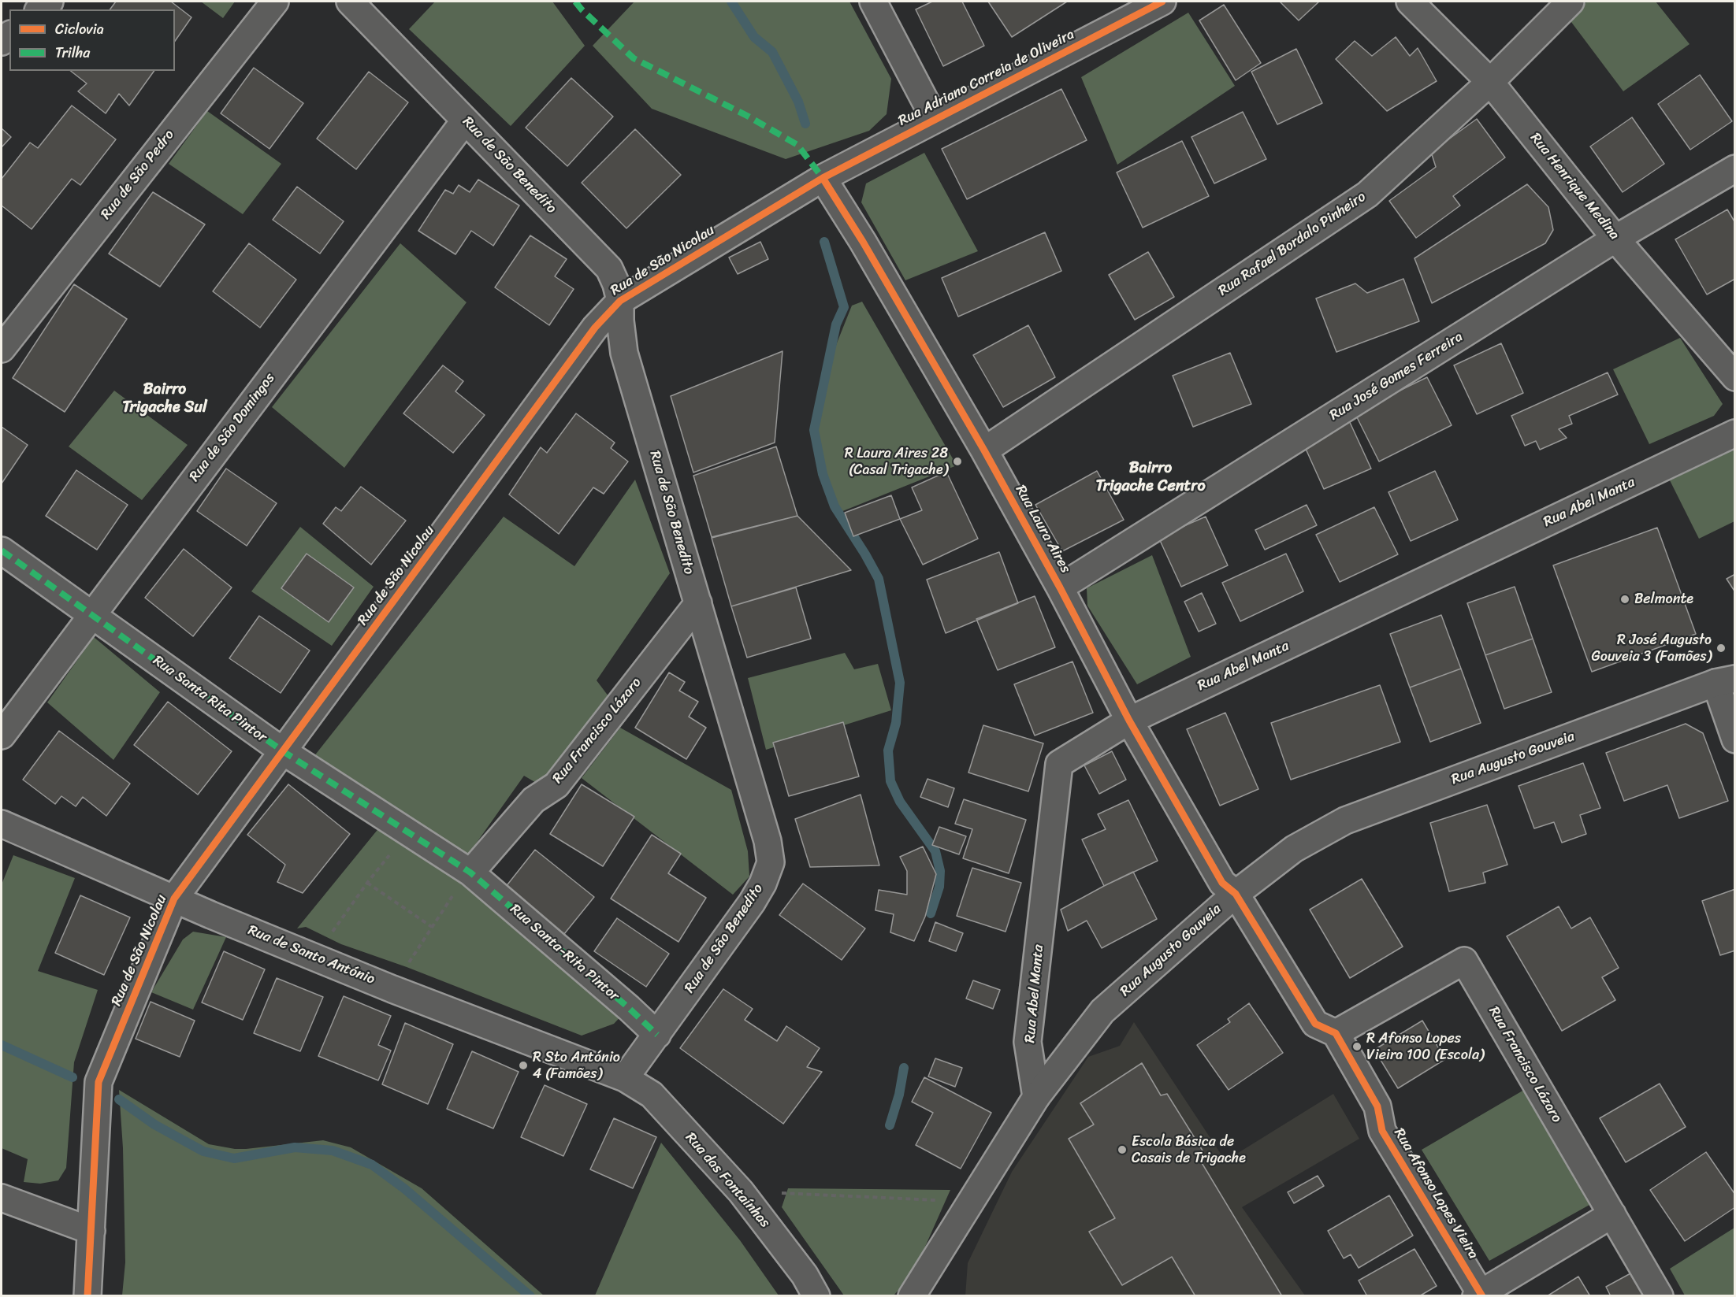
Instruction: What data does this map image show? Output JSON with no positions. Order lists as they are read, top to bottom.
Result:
{
  "streets": {
    "street": [
      "Rua Adriano Correia de Oliveira",
      "Rua de São Benedito",
      "Rua de São Pedro",
      "Rua Henrique Medina",
      "Rua Rafael Bordalo Pinheiro",
      "Rua de São Nicolau",
      "Rua José Gomes Ferreira",
      "Rua de São Domingos",
      "Rua Abel Manta",
      "Rua Laura Aires",
      "Rua Santa Rita Pintor",
      "Rua Francisco Lázaro",
      "Rua Augusto Gouveia",
      "Rua Santa-Rita Pintor",
      "Rua de Santo António",
      "Rua das Fontaínhas",
      "Rua Afonso Lopes Vieira"
    ]
  },
  "crossings": [
    ["Rua Adriano Correia de Oliveira", "Rua de São Nicolau"],
    ["Rua Adriano Correia de Oliveira", "Rua Laura Aires"],
    ["Rua de São Benedito", "Rua de São Nicolau"],
    ["Rua de São Benedito", "Rua de São Domingos"],
    ["Rua de São Benedito", "Rua Francisco Lázaro"],
    ["Rua de São Benedito", "Rua Santa-Rita Pintor"],
    ["Rua de São Benedito", "Rua de Santo António"],
    ["Rua de São Benedito", "Rua das Fontaínhas"],
    ["Rua Henrique Medina", "Rua Rafael Bordalo Pinheiro"],
    ["Rua Henrique Medina", "Rua José Gomes Ferreira"],
    ["Rua Rafael Bordalo Pinheiro", "Rua Laura Aires"],
    ["Rua de São Nicolau", "Rua Laura Aires"],
    ["Rua de São Nicolau", "Rua Santa Rita Pintor"],
    ["Rua de São Nicolau", "Rua de Santo António"],
    ["Rua José Gomes Ferreira", "Rua Laura Aires"],
    ["Rua de São Domingos", "Rua Santa Rita Pintor"],
    ["Rua Abel Manta", "Rua Laura Aires"],
    ["Rua Abel Manta", "Rua Augusto Gouveia"],
    ["Rua Laura Aires", "Rua Augusto Gouveia"],
    ["Rua Santa Rita Pintor", "Rua Francisco Lázaro"],
    ["Rua Santa Rita Pintor", "Rua Santa-Rita Pintor"],
    ["Rua Francisco Lázaro", "Rua Santa-Rita Pintor"],
    ["Rua Francisco Lázaro", "Rua Afonso Lopes Vieira"],
    ["Rua de Santo António", "Rua das Fontaínhas"]
  ],
  "districts": ["Bairro Trigache Sul", "Bairro Trigache Centro"],
  "places": [
    "R Laura Aires 28 (Casal Trigache)",
    "Belmonte",
    "R José Augusto Gouveia 3 (Famões)",
    "R Afonso Lopes Vieira 100 (Escola)",
    "R Sto António 4 (Famões)",
    "Escola Básica de Casais de Trigache"
  ],
  "legend": ["Ciclovia", "Trilha"]
}
